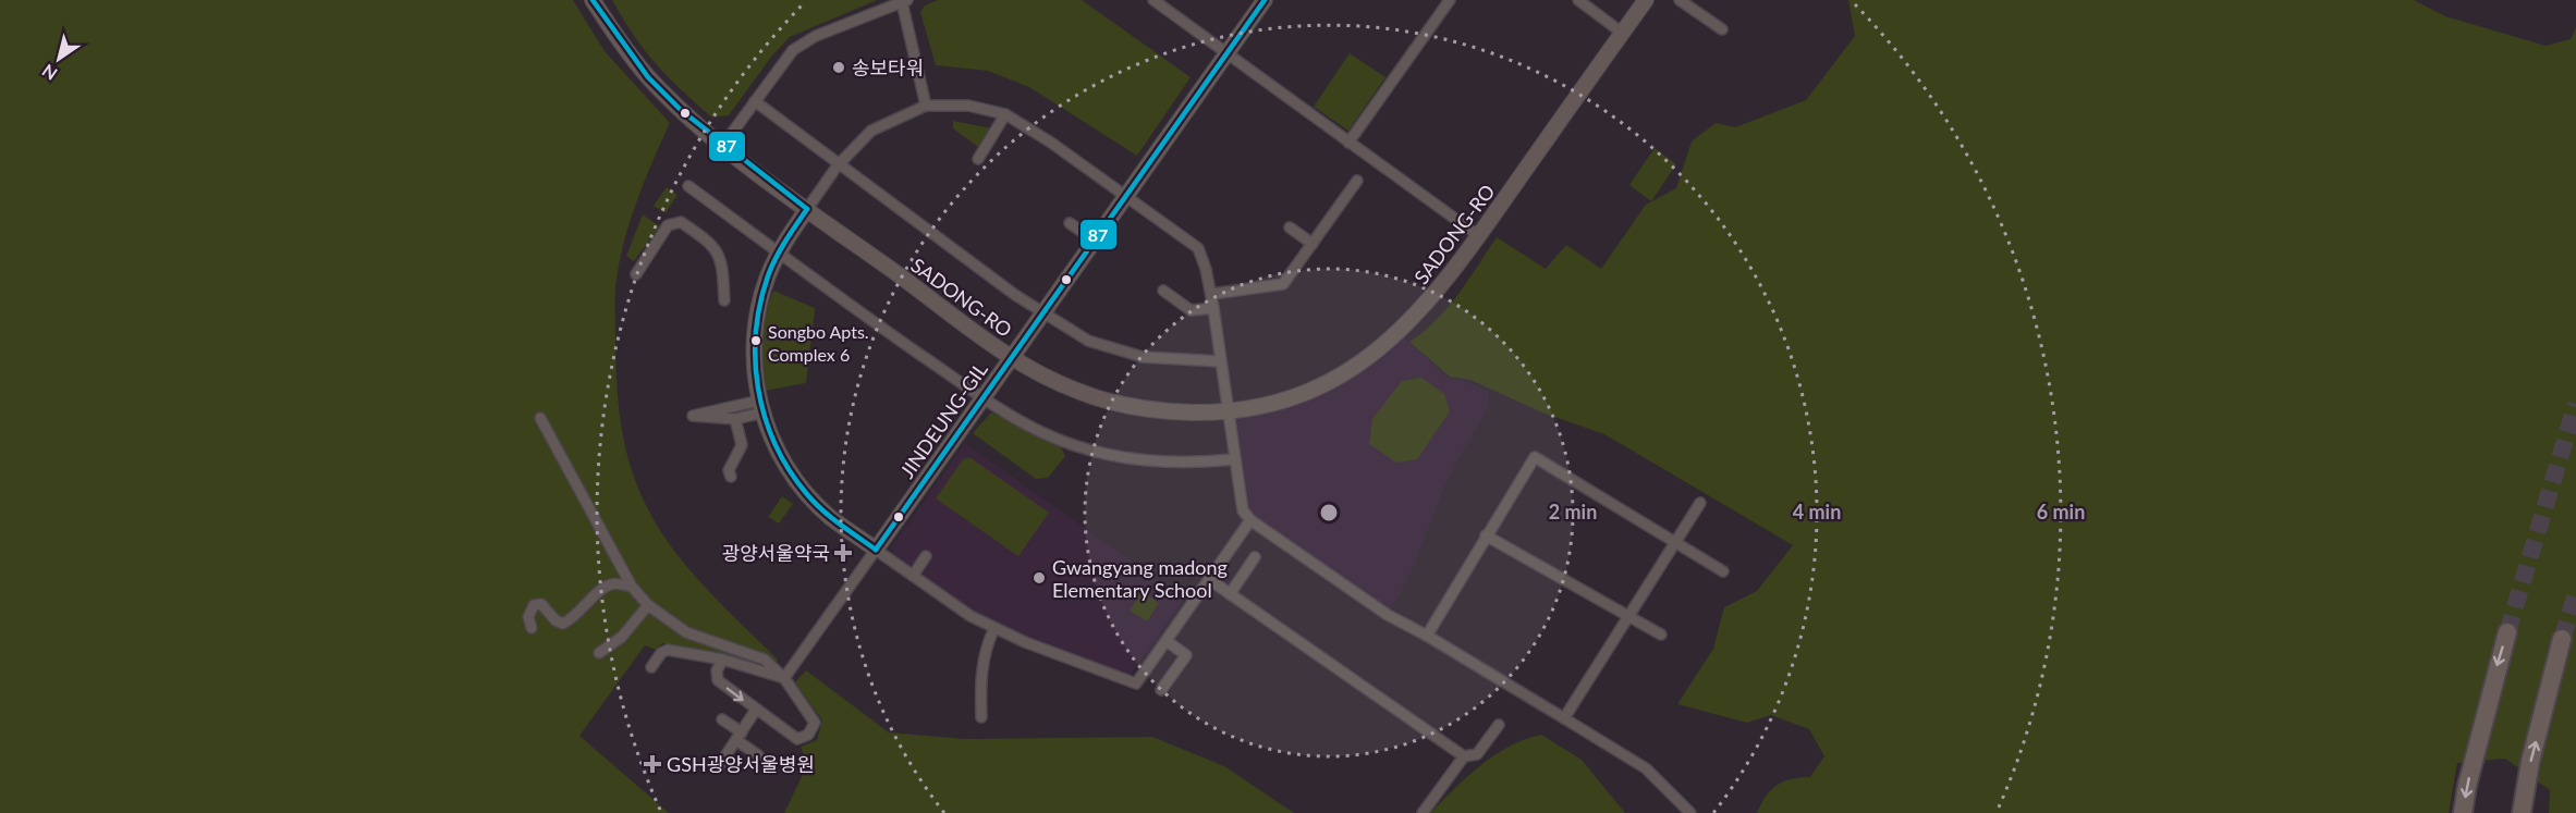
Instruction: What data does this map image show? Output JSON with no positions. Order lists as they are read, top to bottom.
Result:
{
  "streets": {
    "street": ["SADONG-RO", "JINDEUNG-GIL"]
  },
  "crossings": [
    ["SADONG-RO", "JINDEUNG-GIL"]
  ],
  "places": {
    "other": ["송보타워", "Songbo Apts. Complex 6", "Gwangyang madong Elementary School"],
    "health": ["광양서울약국", "GSH광양서울병원"]
  },
  "lines": ["transit line 87"],
  "north": "bottom left",
  "rings": ["2 min", "4 min", "6 min"]
}
